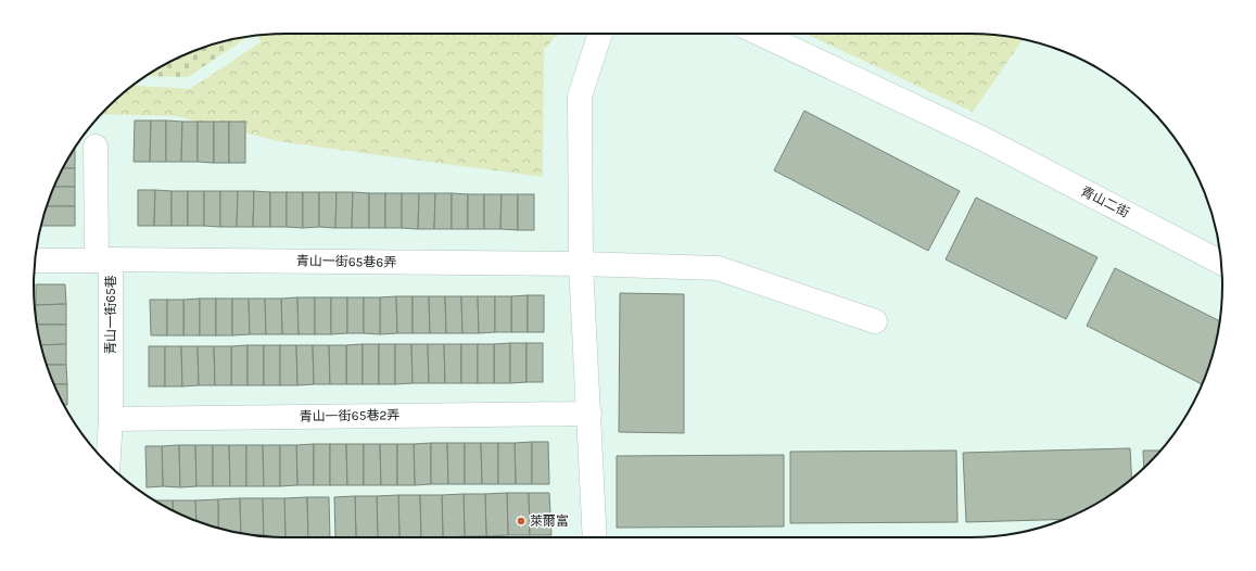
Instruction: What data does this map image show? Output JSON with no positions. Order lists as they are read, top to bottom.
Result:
{
  "streets": {
    "street": [
      "青山二街",
      "青山一街65巷6弄",
      "青山一街65巷",
      "青山一街65巷2弄"
    ]
  },
  "crossings": [
    ["青山一街65巷6弄", "青山一街65巷"],
    ["青山一街65巷", "青山一街65巷2弄"]
  ],
  "places": ["萊爾富"]
}
